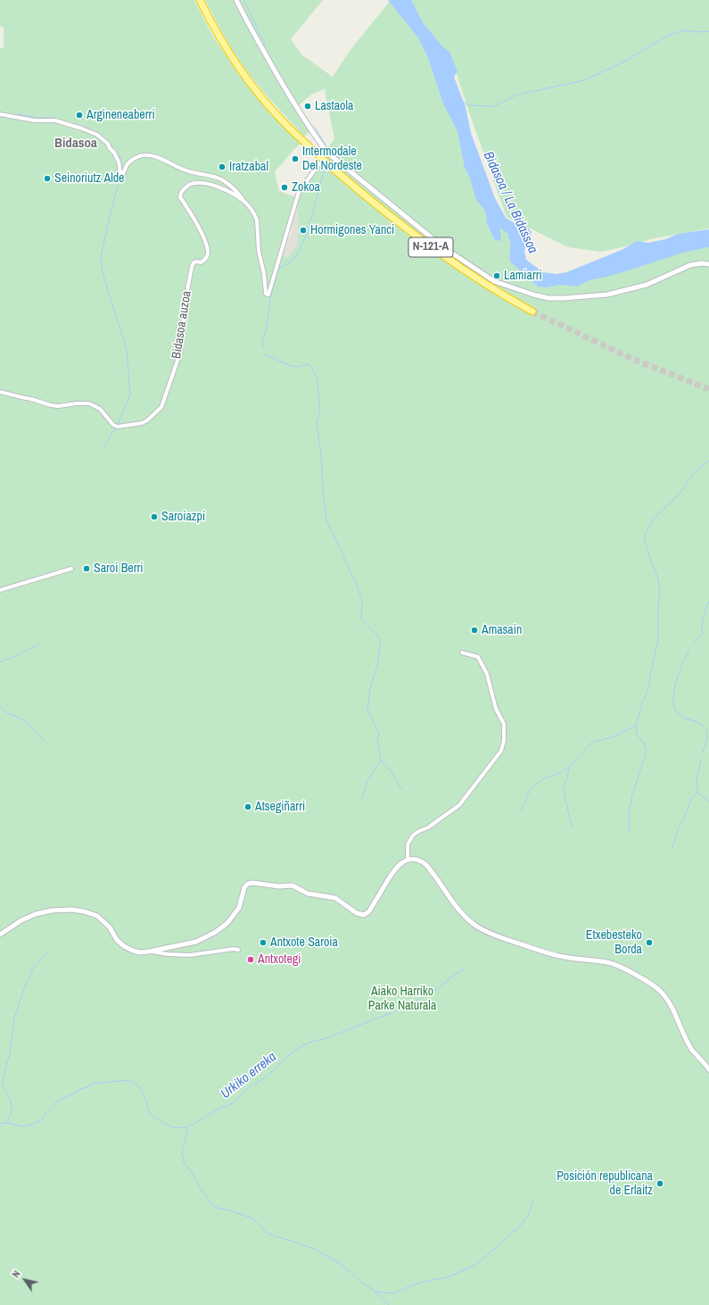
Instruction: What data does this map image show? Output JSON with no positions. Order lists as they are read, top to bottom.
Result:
{
  "streets": {
    "highway": ["N-121-A"],
    "street": ["Bidasoa auzoa"]
  },
  "districts": ["Bidasoa"],
  "water": ["Bidasoa / La Bidassoa", "Urkiko erreka"],
  "parks": ["Aiako Harriko Parke Naturala"],
  "places": [
    "Lastaola",
    "Argineneaberri",
    "Intermodale Del Nordeste",
    "Iratzabal",
    "Seinoriutz Alde",
    "Zokoa",
    "Hormigones Yanci",
    "Lamiarri",
    "Saroiazpi",
    "Saroi Berri",
    "Amasain",
    "Atsegiñarri",
    "Antxote Saroia",
    "Etxebesteko Borda",
    "Antxotegi",
    "Posición republicana de Erlaitz"
  ],
  "north": "top left"
}
